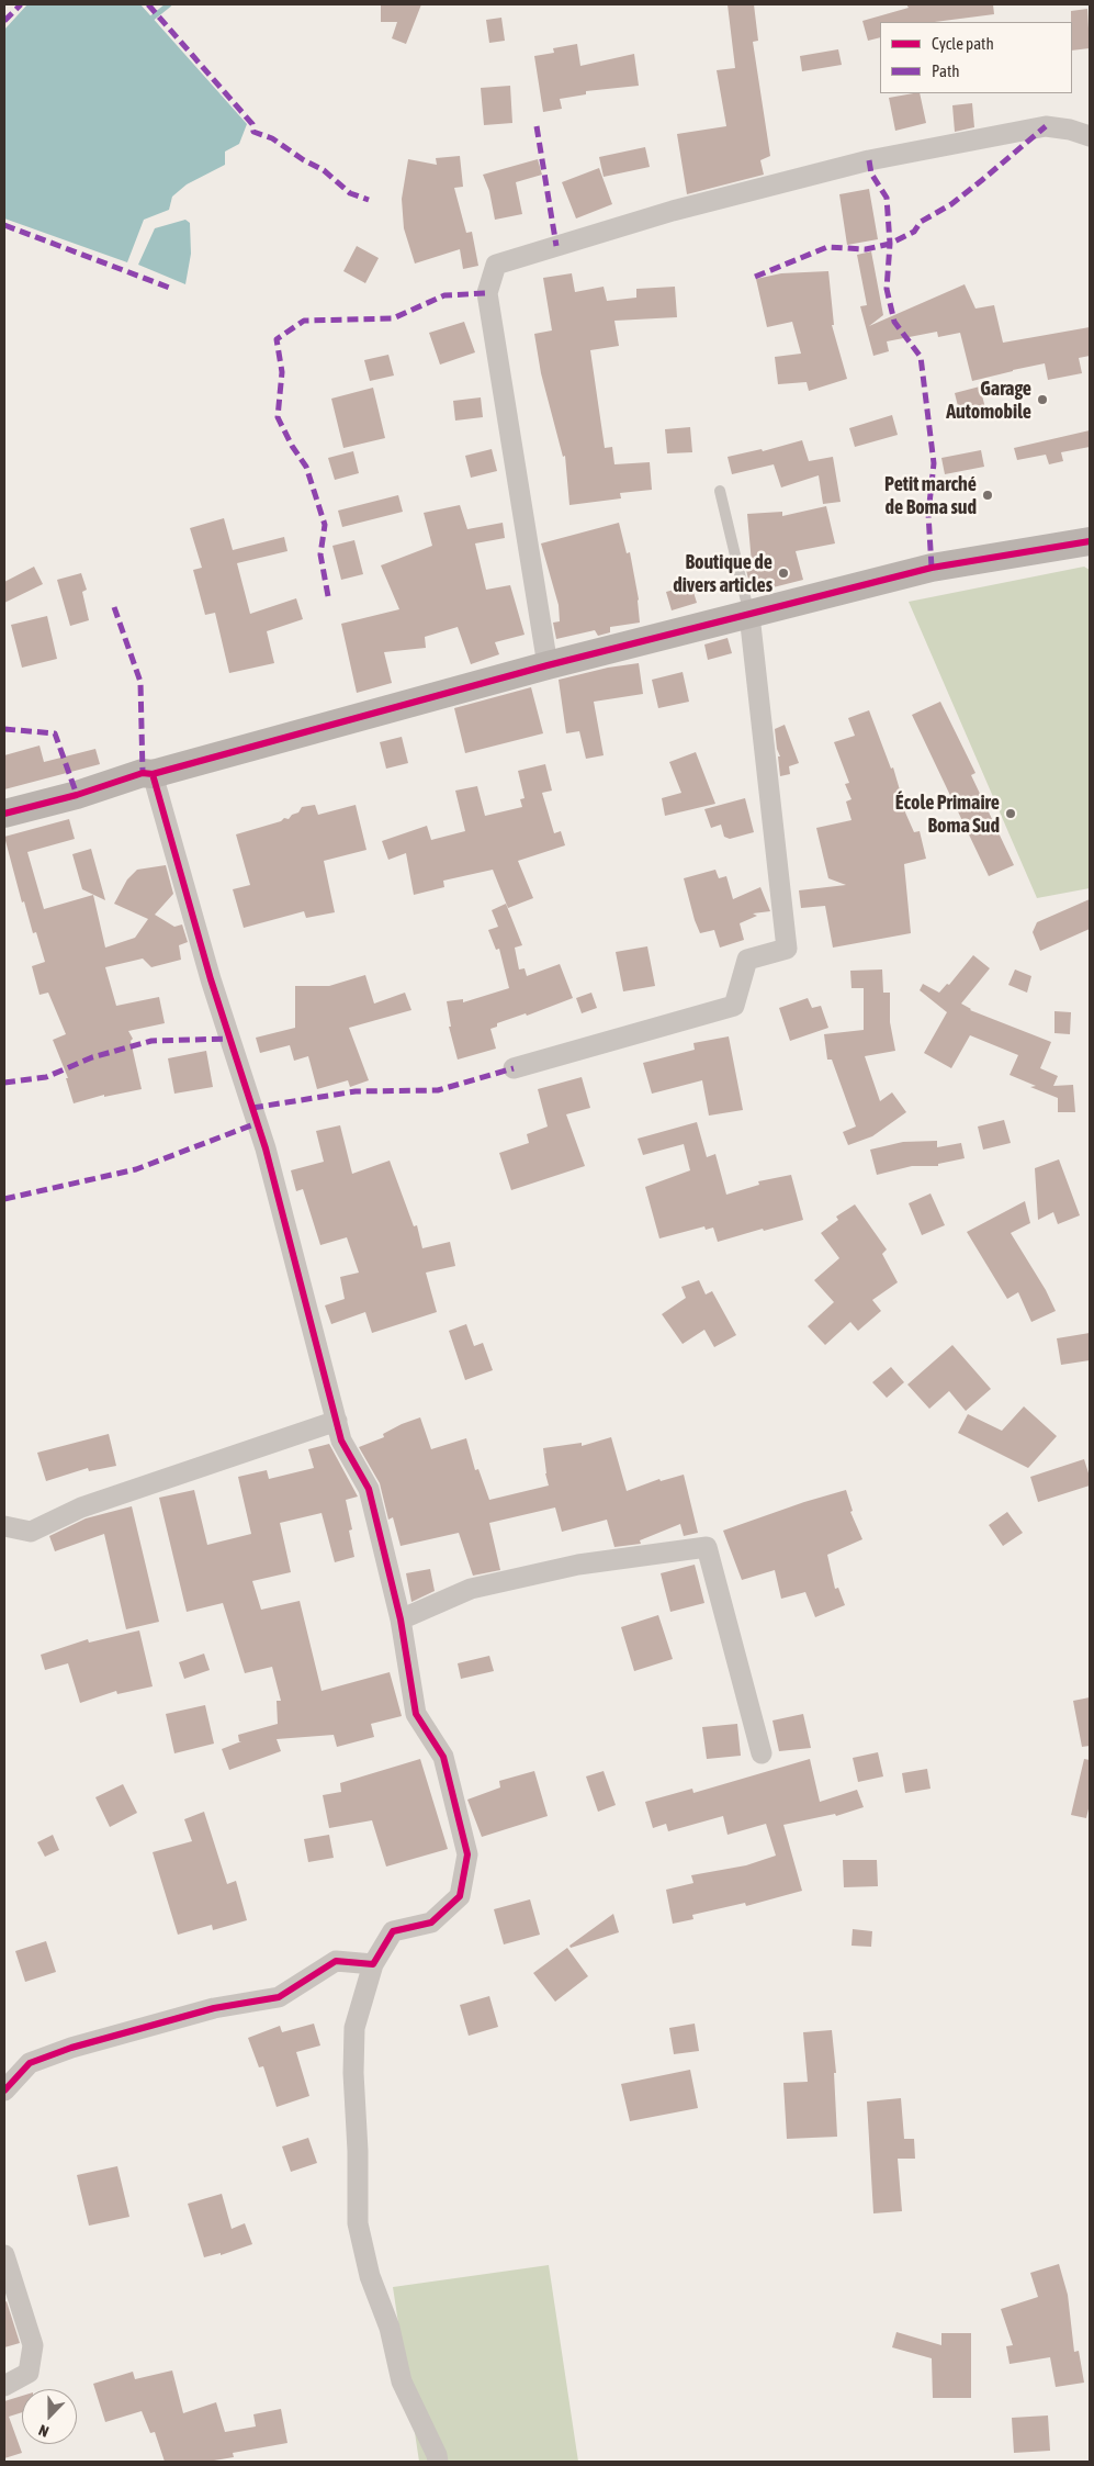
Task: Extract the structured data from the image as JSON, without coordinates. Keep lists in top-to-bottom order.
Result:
{
  "places": [
    "Garage Automobile",
    "Petit marché de Boma sud",
    "Boutique de divers articles",
    "École Primaire Boma Sud"
  ],
  "legend": ["Cycle path", "Path"],
  "north": "bottom"
}
